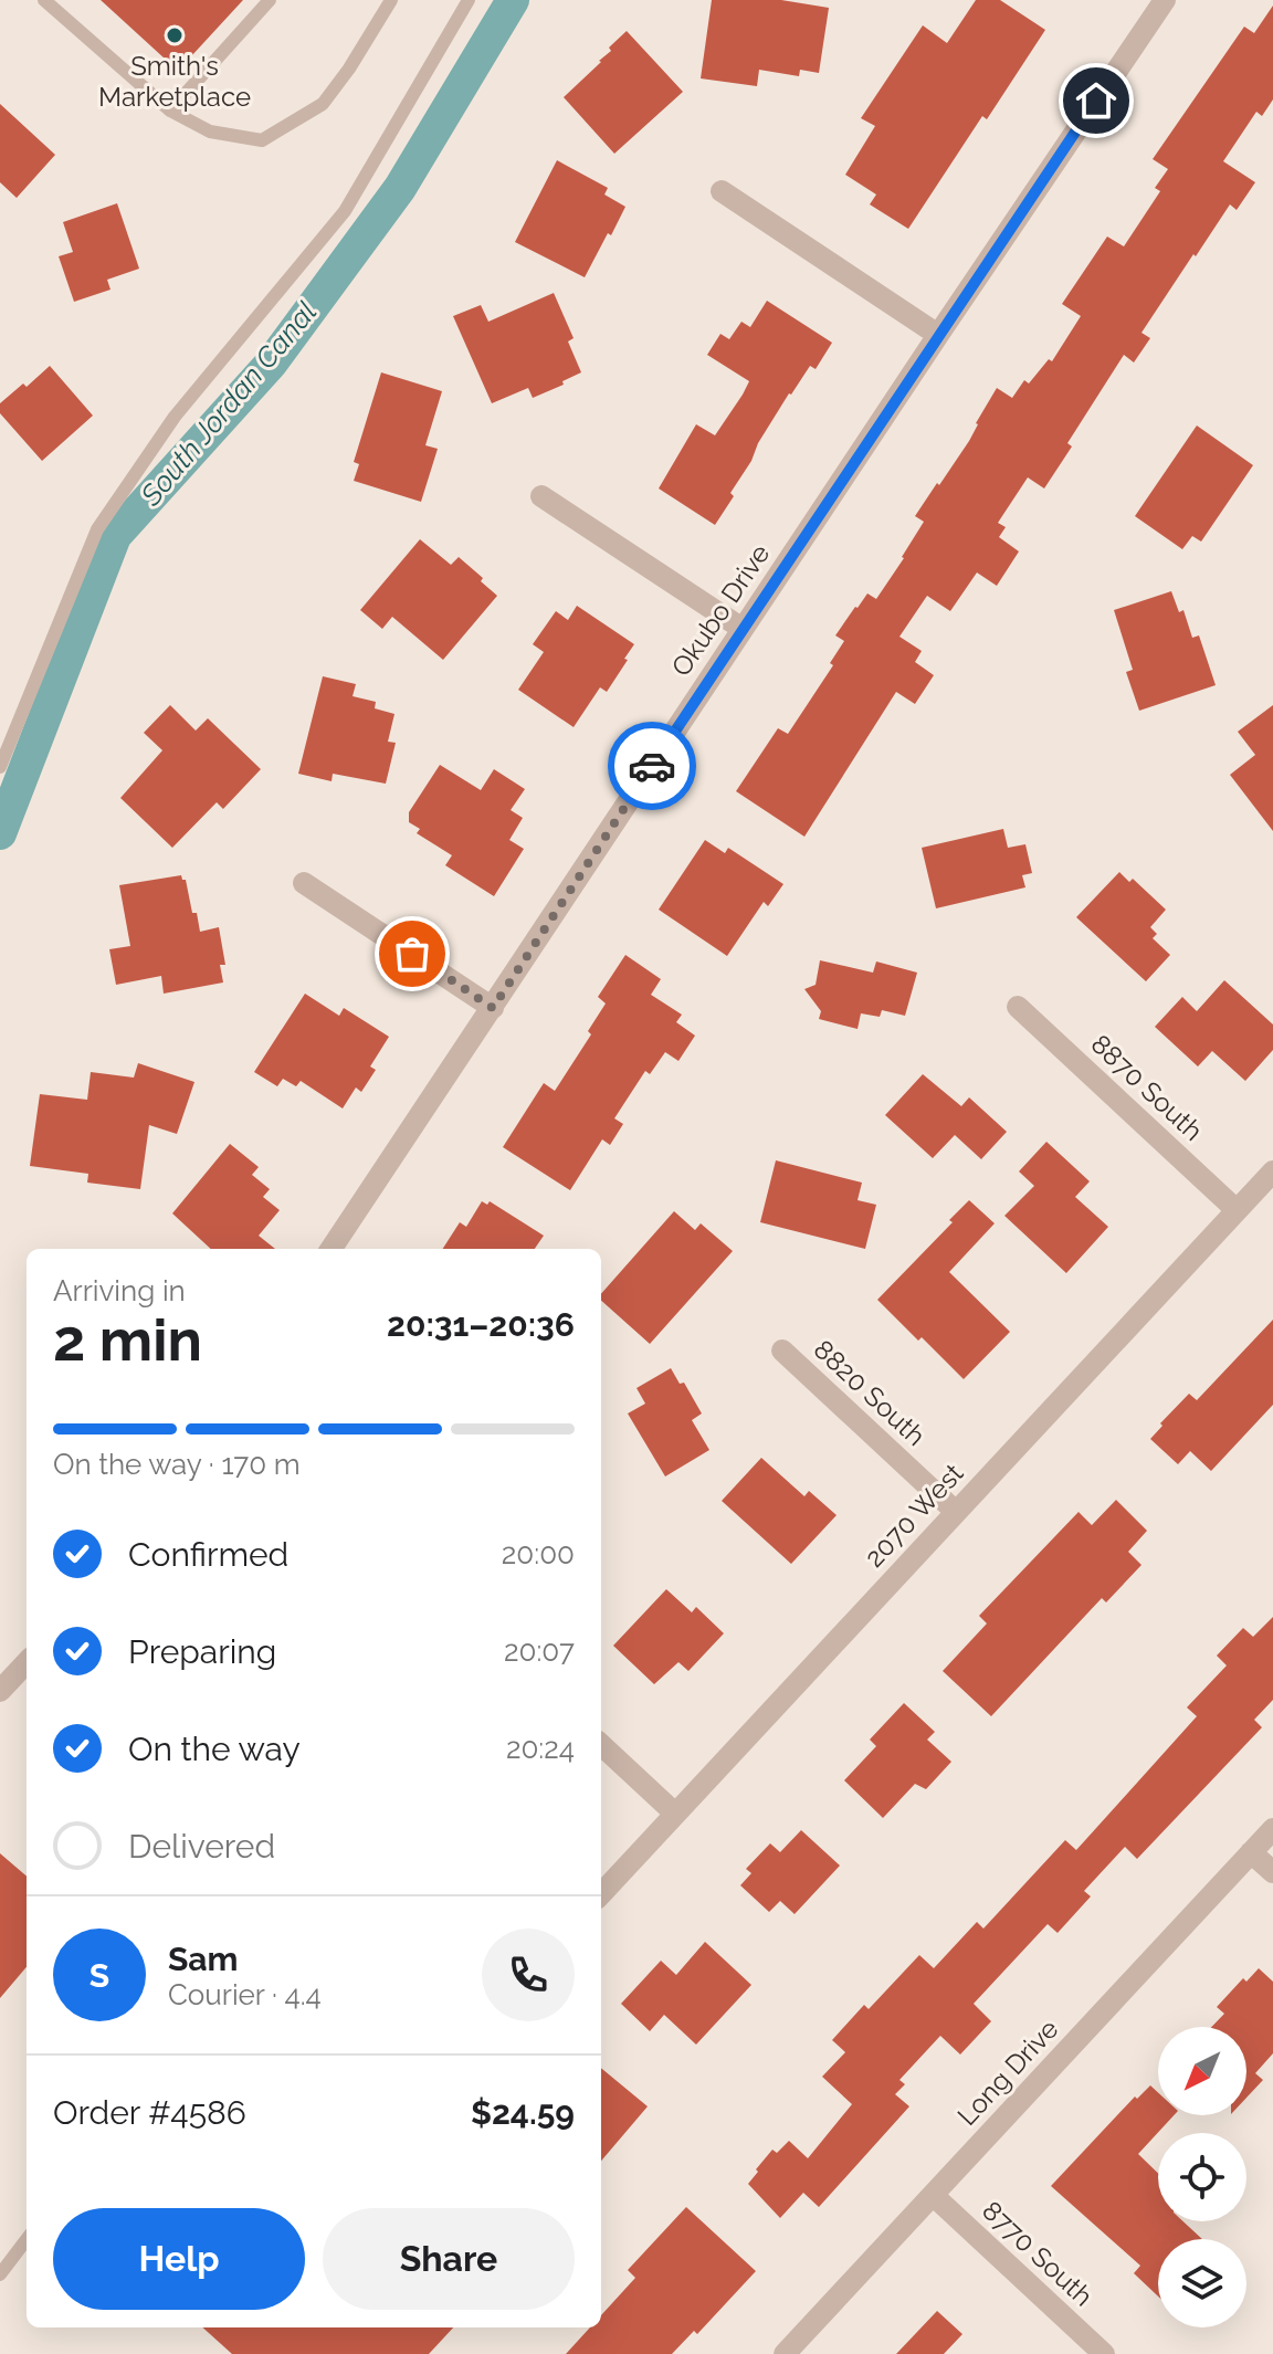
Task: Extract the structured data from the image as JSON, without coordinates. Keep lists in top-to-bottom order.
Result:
{
  "streets": {
    "street": [
      "Okubo Drive",
      "8870 South",
      "8820 South",
      "2070 West",
      "Long Drive",
      "8770 South"
    ]
  },
  "crossings": [
    ["8870 South", "2070 West"],
    ["8820 South", "2070 West"],
    ["Long Drive", "8770 South"]
  ],
  "water": ["South Jordan Canal"],
  "places": ["Smith's Marketplace"],
  "north": "bottom left",
  "page": {
    "heading": ["2 min", "Arriving in", "20:31–20:36"],
    "panel": [
      "Sam",
      "Courier · 4.4",
      "Order #4586",
      "$24.59"
    ],
    "bar": "On the way · 170 m",
    "list": [
      ["Confirmed", "20:00"],
      ["Preparing", "20:07"],
      ["On the way", "20:24"],
      "Delivered"
    ],
    "round": "S",
    "buttons": ["Help", "Share"]
  }
}
